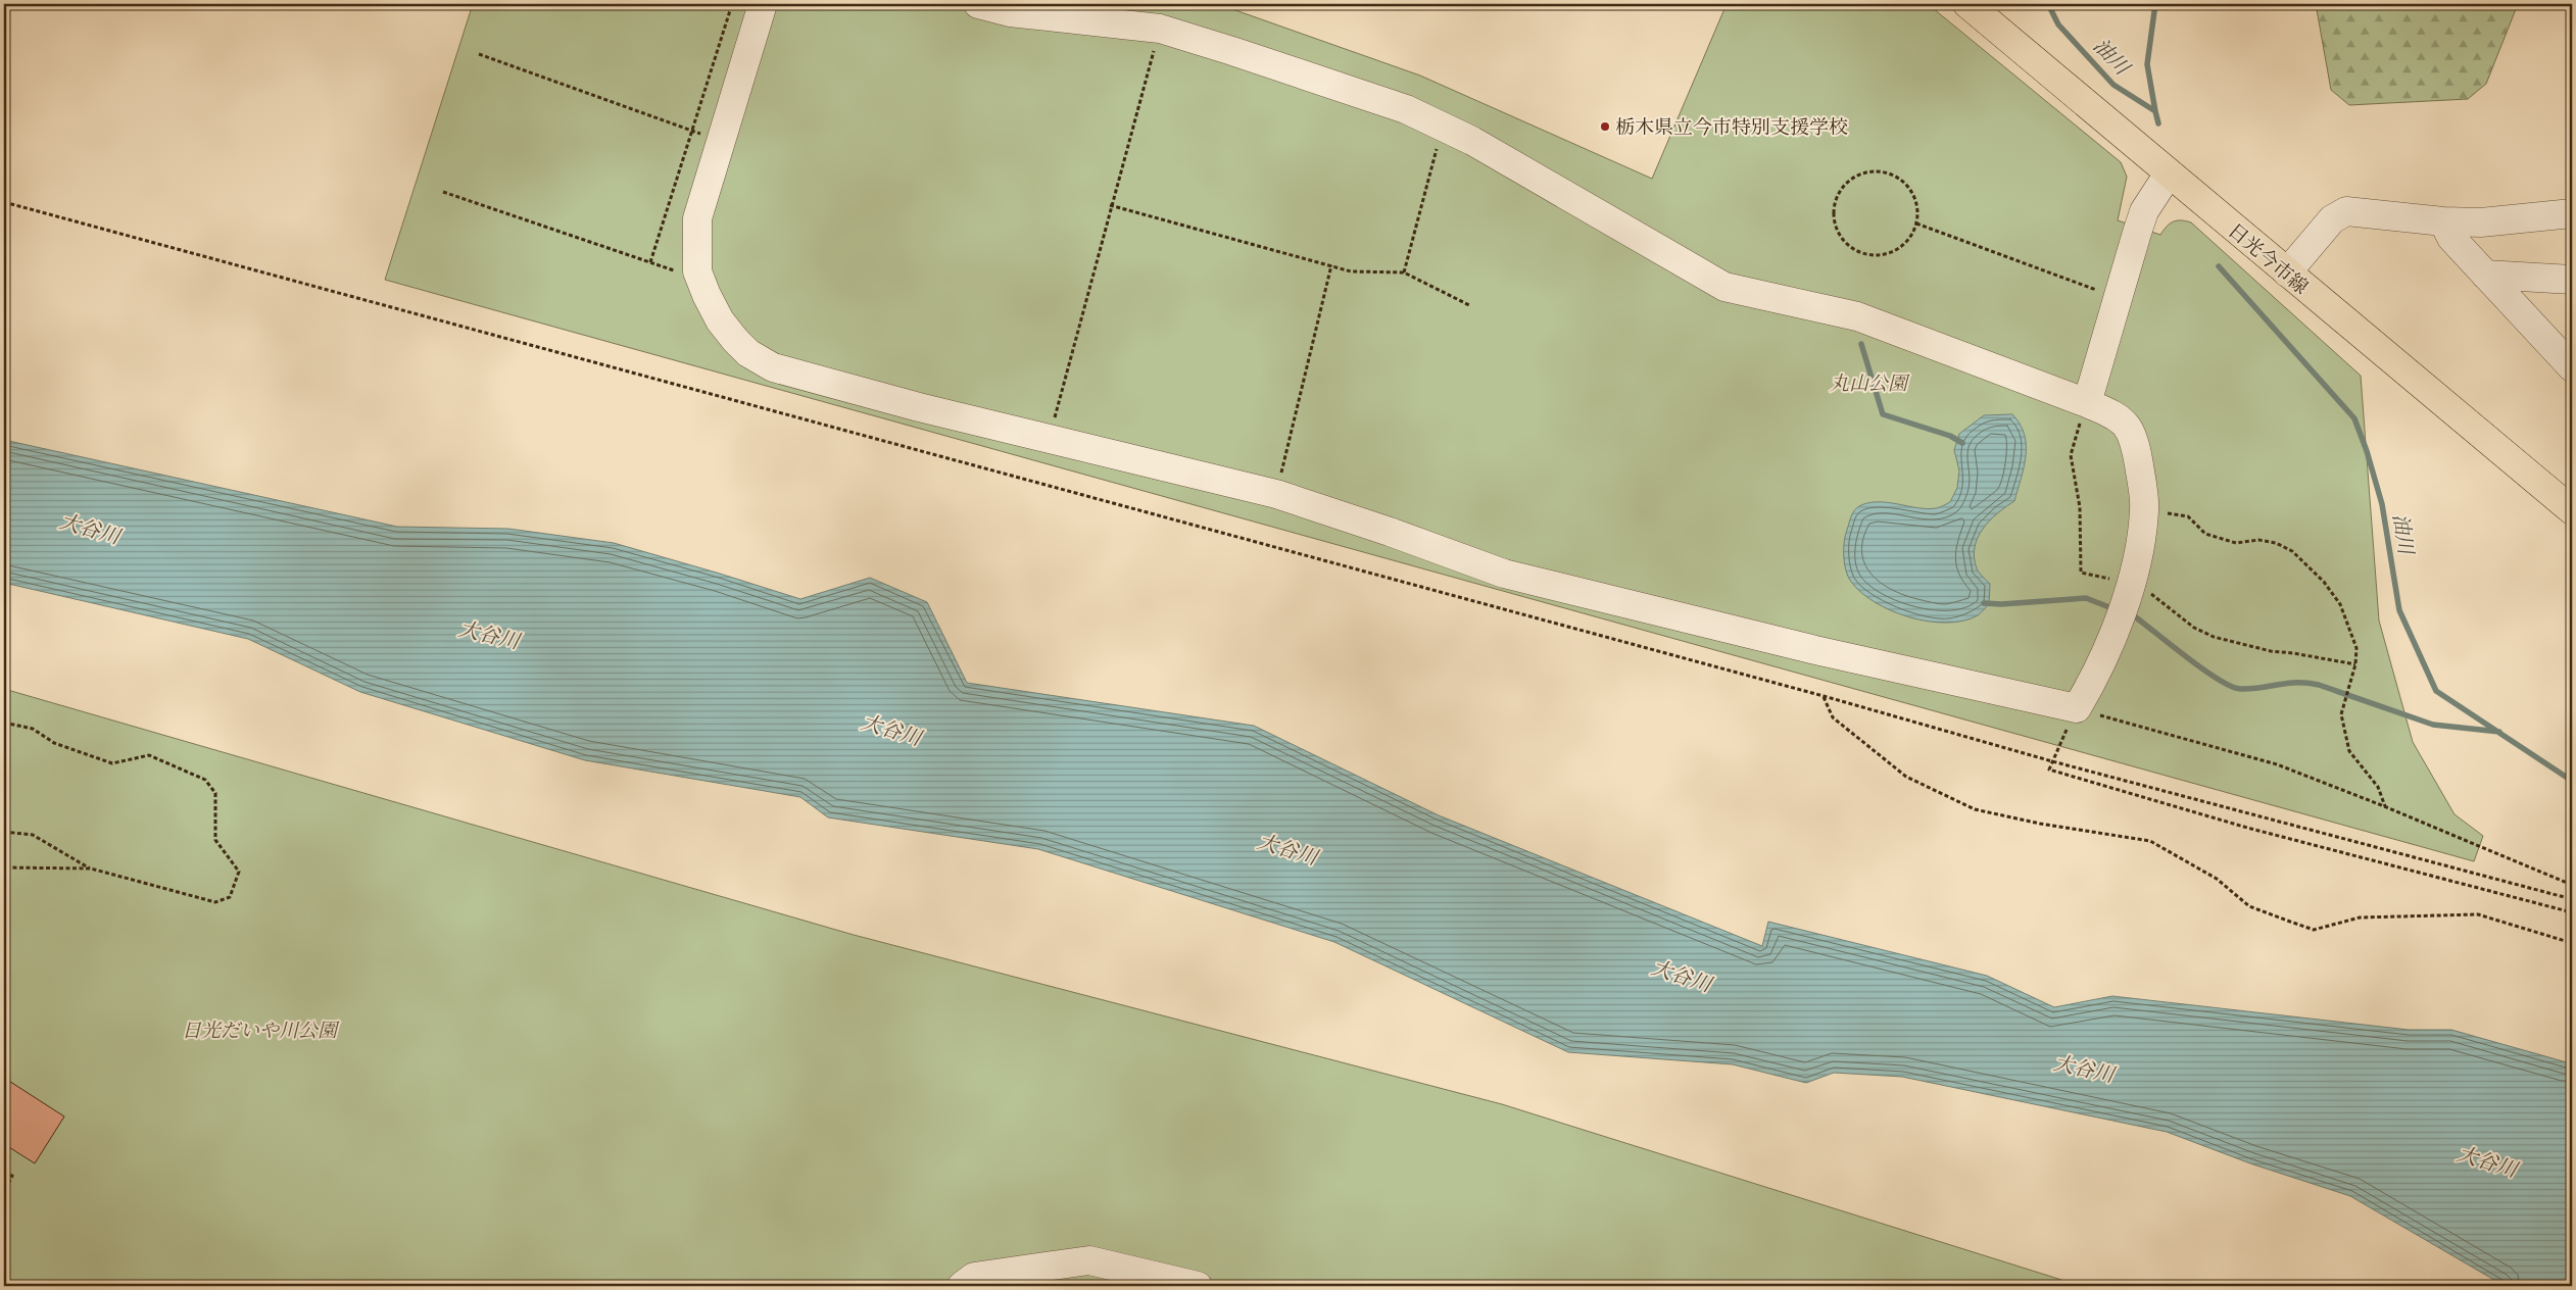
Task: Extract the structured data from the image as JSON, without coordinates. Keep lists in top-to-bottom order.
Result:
{
  "streets": {
    "main road": ["日光今市線"]
  },
  "water": ["油川", "大谷川"],
  "parks": ["丸山公園", "日光だいや川公園"],
  "places": ["栃木県立今市特別支援学校"]
}
